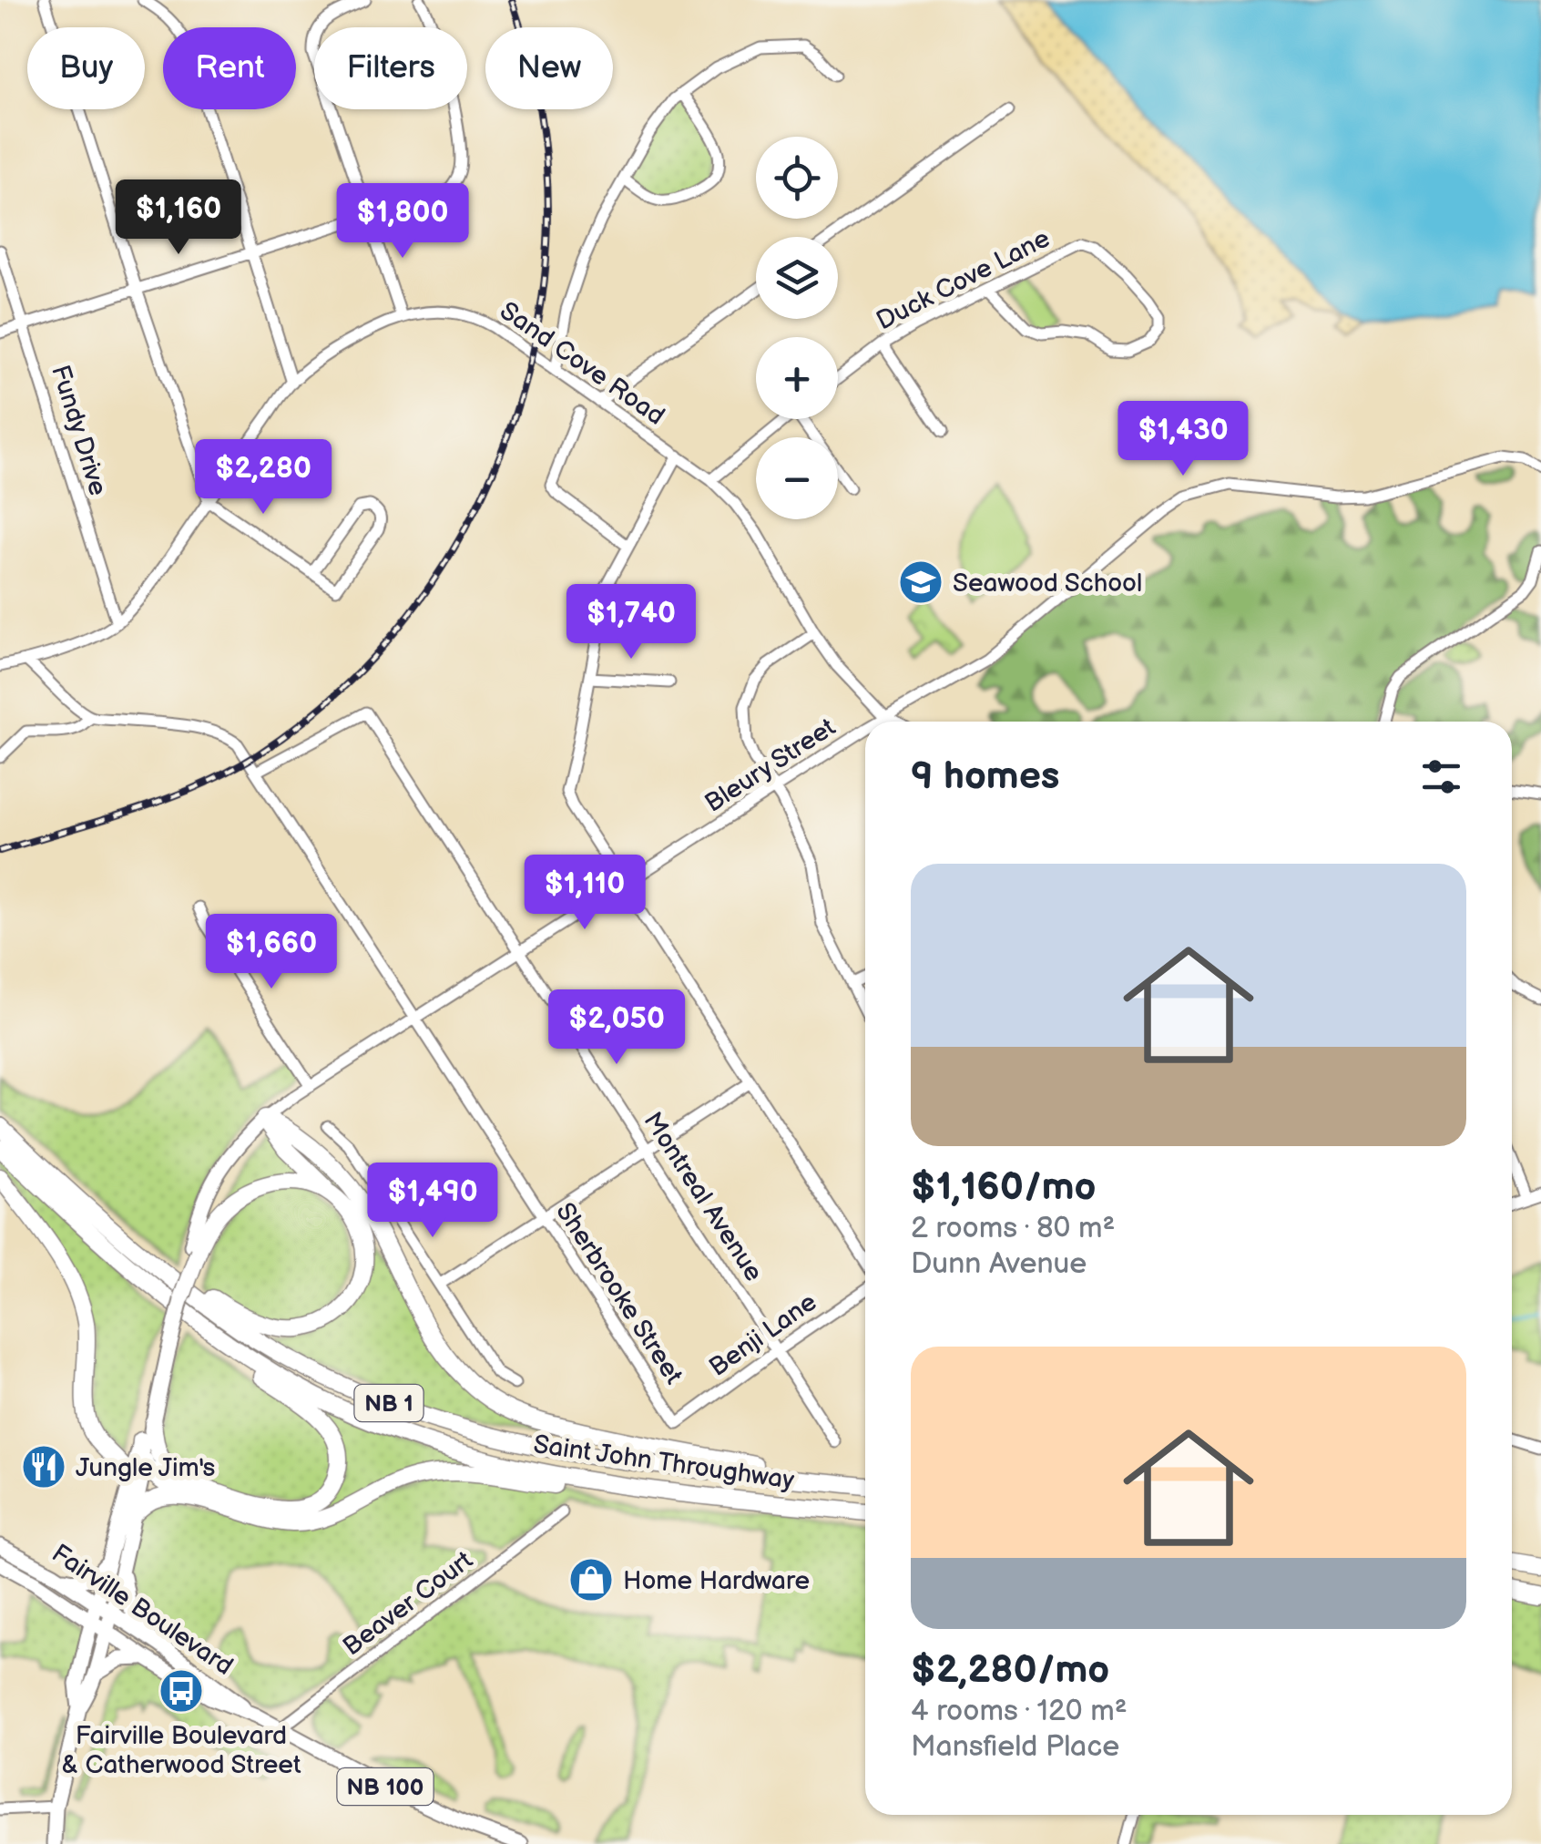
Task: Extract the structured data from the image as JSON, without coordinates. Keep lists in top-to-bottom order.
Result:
{
  "streets": {
    "highway": ["NB 1", "Saint John Throughway"],
    "main road": ["Fairville Boulevard", "NB 100"],
    "street": [
      "Duck Cove Lane",
      "Sand Cove Road",
      "Fundy Drive",
      "Bleury Street",
      "Montreal Avenue",
      "Sherbrooke Street",
      "Benji Lane",
      "Beaver Court"
    ]
  },
  "crossings": [
    ["Sand Cove Road", "Fundy Drive"],
    ["Sand Cove Road", "Bleury Street"],
    ["Bleury Street", "Montreal Avenue"],
    ["Bleury Street", "Sherbrooke Street"],
    ["Montreal Avenue", "Sherbrooke Street"],
    ["Montreal Avenue", "Benji Lane"],
    ["Sherbrooke Street", "Benji Lane"],
    ["Beaver Court", "Fairville Boulevard"]
  ],
  "places": {
    "school or university": ["Seawood School"],
    "restaurant": ["Jungle Jim's"],
    "shop": ["Home Hardware"],
    "bus stop": ["Fairville Boulevard & Catherwood Street"]
  },
  "page": {
    "chip": [
      "Buy",
      "Rent",
      "Filters",
      "New"
    ],
    "map_buttons": ["+", "−"],
    "price": [
      "$1,160",
      "$1,800",
      "$1,430",
      "$2,280",
      "$1,740",
      "$1,110",
      "$1,660",
      "$2,050",
      "$1,490"
    ],
    "heading": "9 homes",
    "list": [
      {
        "name": "$1,160/mo",
        "note": "2 rooms · 80 m² · Dunn Avenue"
      },
      {
        "name": "$2,280/mo",
        "note": "4 rooms · 120 m² · Mansfield Place"
      }
    ]
  }
}
